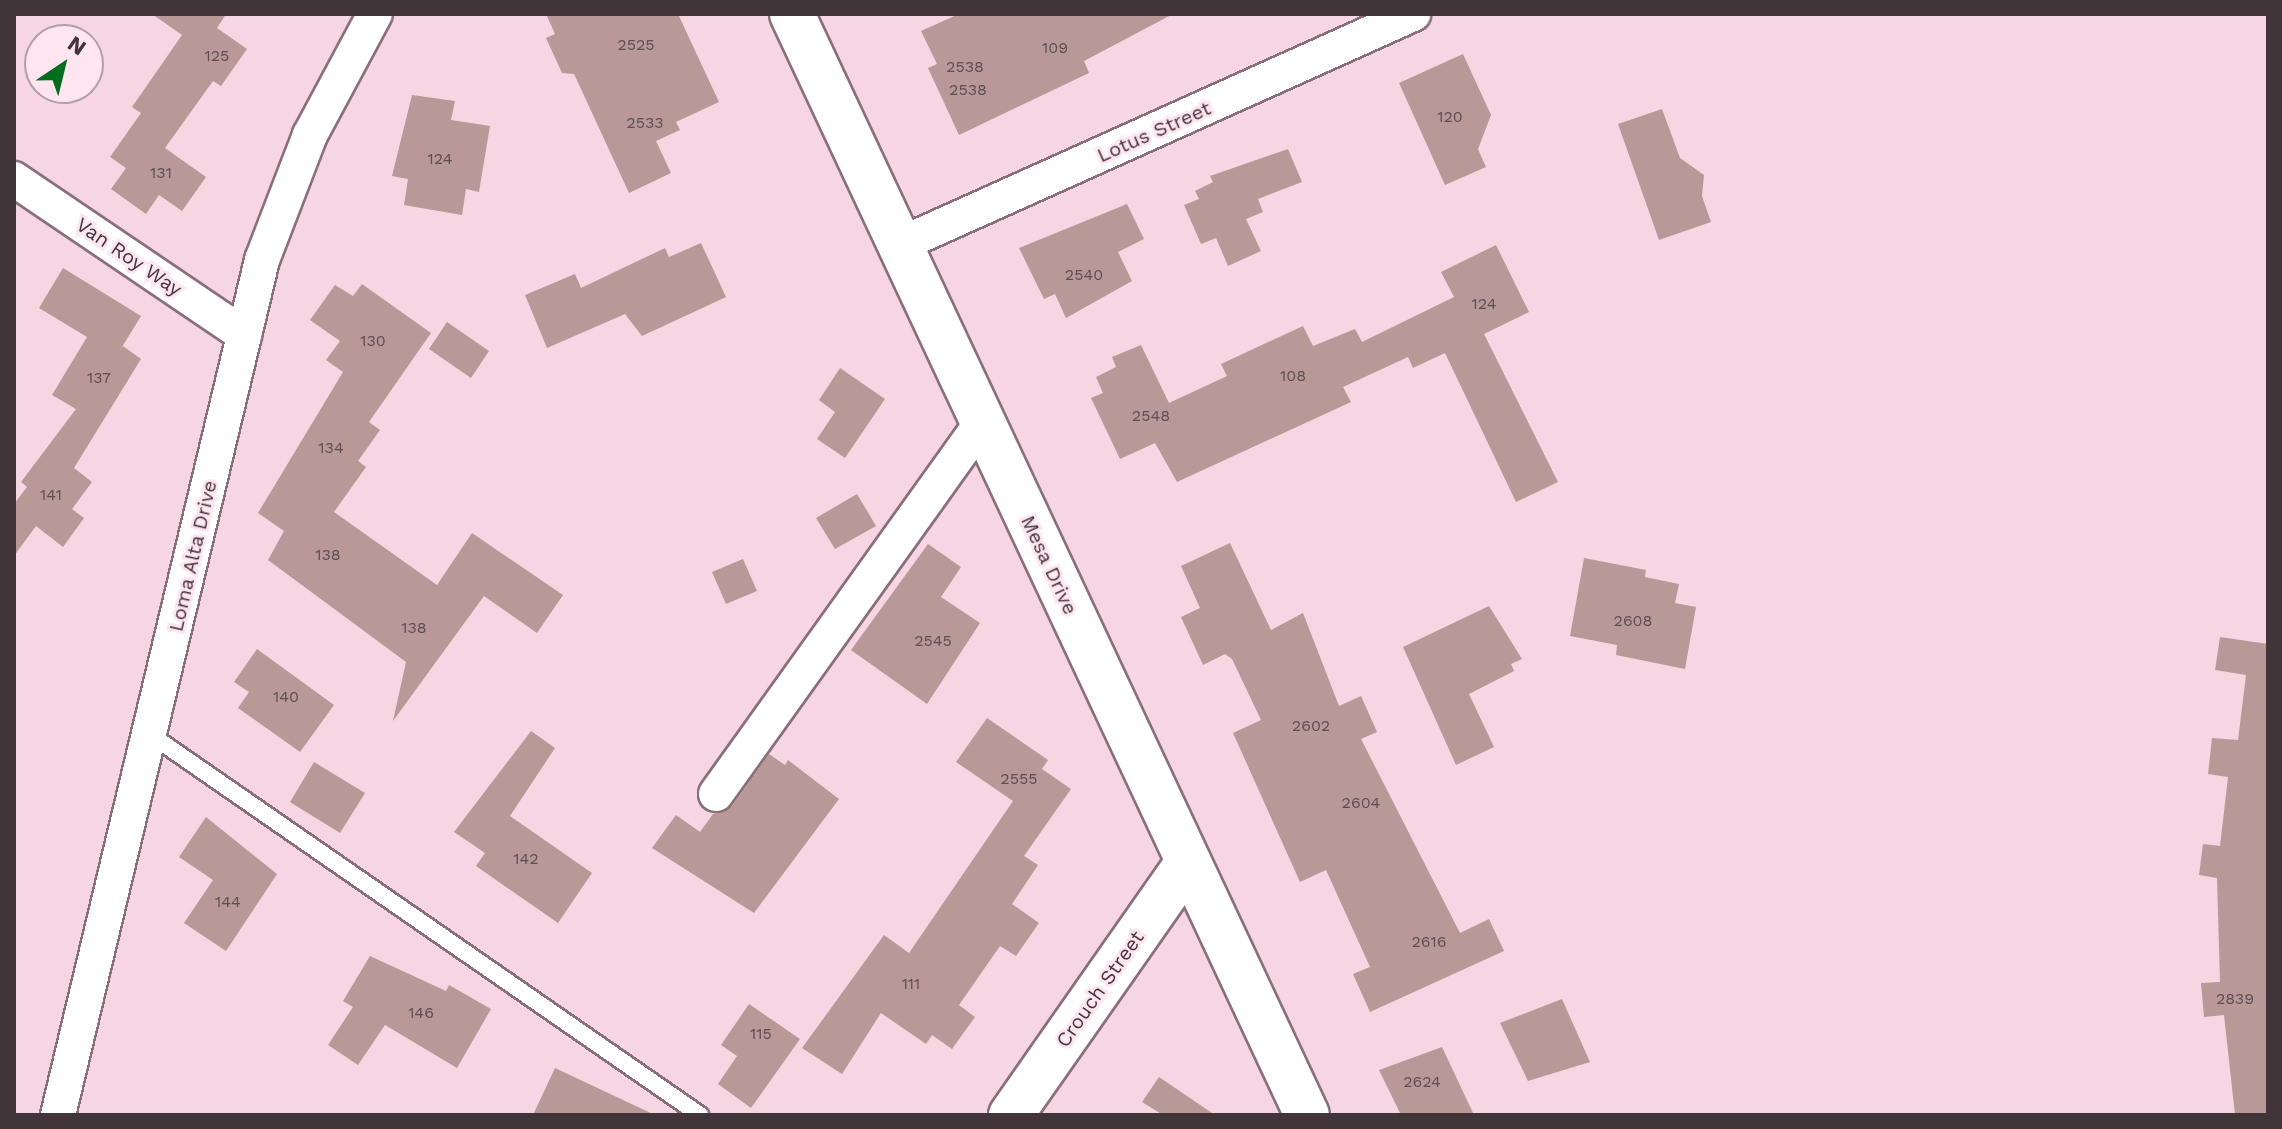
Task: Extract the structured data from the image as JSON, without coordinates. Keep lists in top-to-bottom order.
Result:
{
  "streets": {
    "main road": ["Mesa Drive", "Crouch Street"],
    "street": ["Lotus Street", "Van Roy Way", "Loma Alta Drive"]
  },
  "crossings": [
    ["Lotus Street", "Mesa Drive"],
    ["Van Roy Way", "Loma Alta Drive"],
    ["Mesa Drive", "Crouch Street"]
  ],
  "house_numbers": [
    "2525",
    "109",
    "125",
    "2538",
    "2538",
    "120",
    "2533",
    "124",
    "131",
    "2540",
    "124",
    "130",
    "108",
    "137",
    "2548",
    "134",
    "141",
    "138",
    "2608",
    "138",
    "2545",
    "140",
    "2602",
    "2555",
    "2604",
    "142",
    "144",
    "2616",
    "111",
    "2839",
    "146",
    "115",
    "2624"
  ],
  "north": "top right"
}
